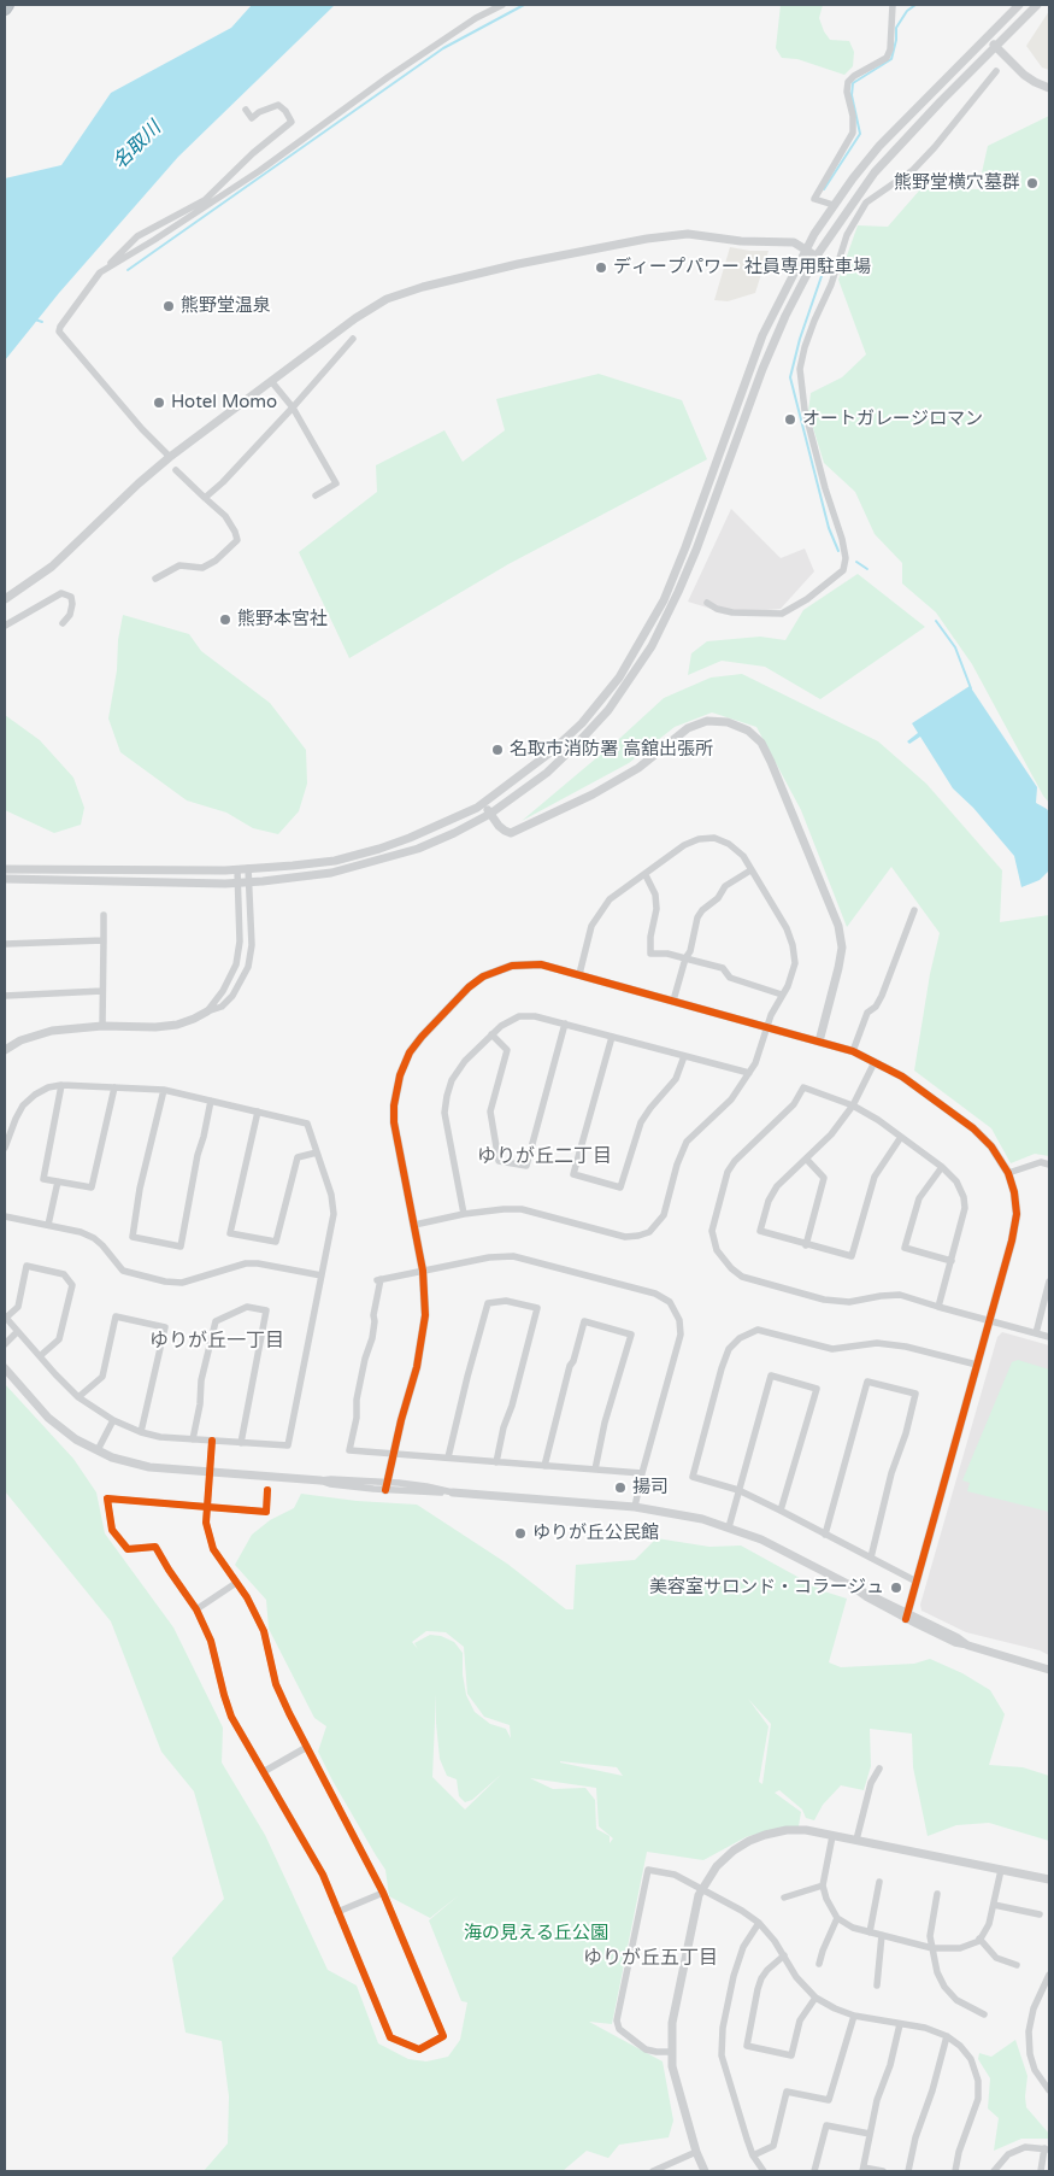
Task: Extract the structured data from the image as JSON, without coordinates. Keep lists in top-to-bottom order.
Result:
{
  "districts": ["ゆりが丘二丁目", "ゆりが丘一丁目", "ゆりが丘五丁目"],
  "water": ["名取川"],
  "parks": ["海の見える丘公園"],
  "places": [
    "熊野堂横穴墓群",
    "ディープパワー 社員専用駐車場",
    "熊野堂温泉",
    "Hotel Momo",
    "オートガレージロマン",
    "熊野本宮社",
    "名取市消防署 高舘出張所",
    "揚司",
    "ゆりが丘公民館",
    "美容室サロンド・コラージュ"
  ]
}
